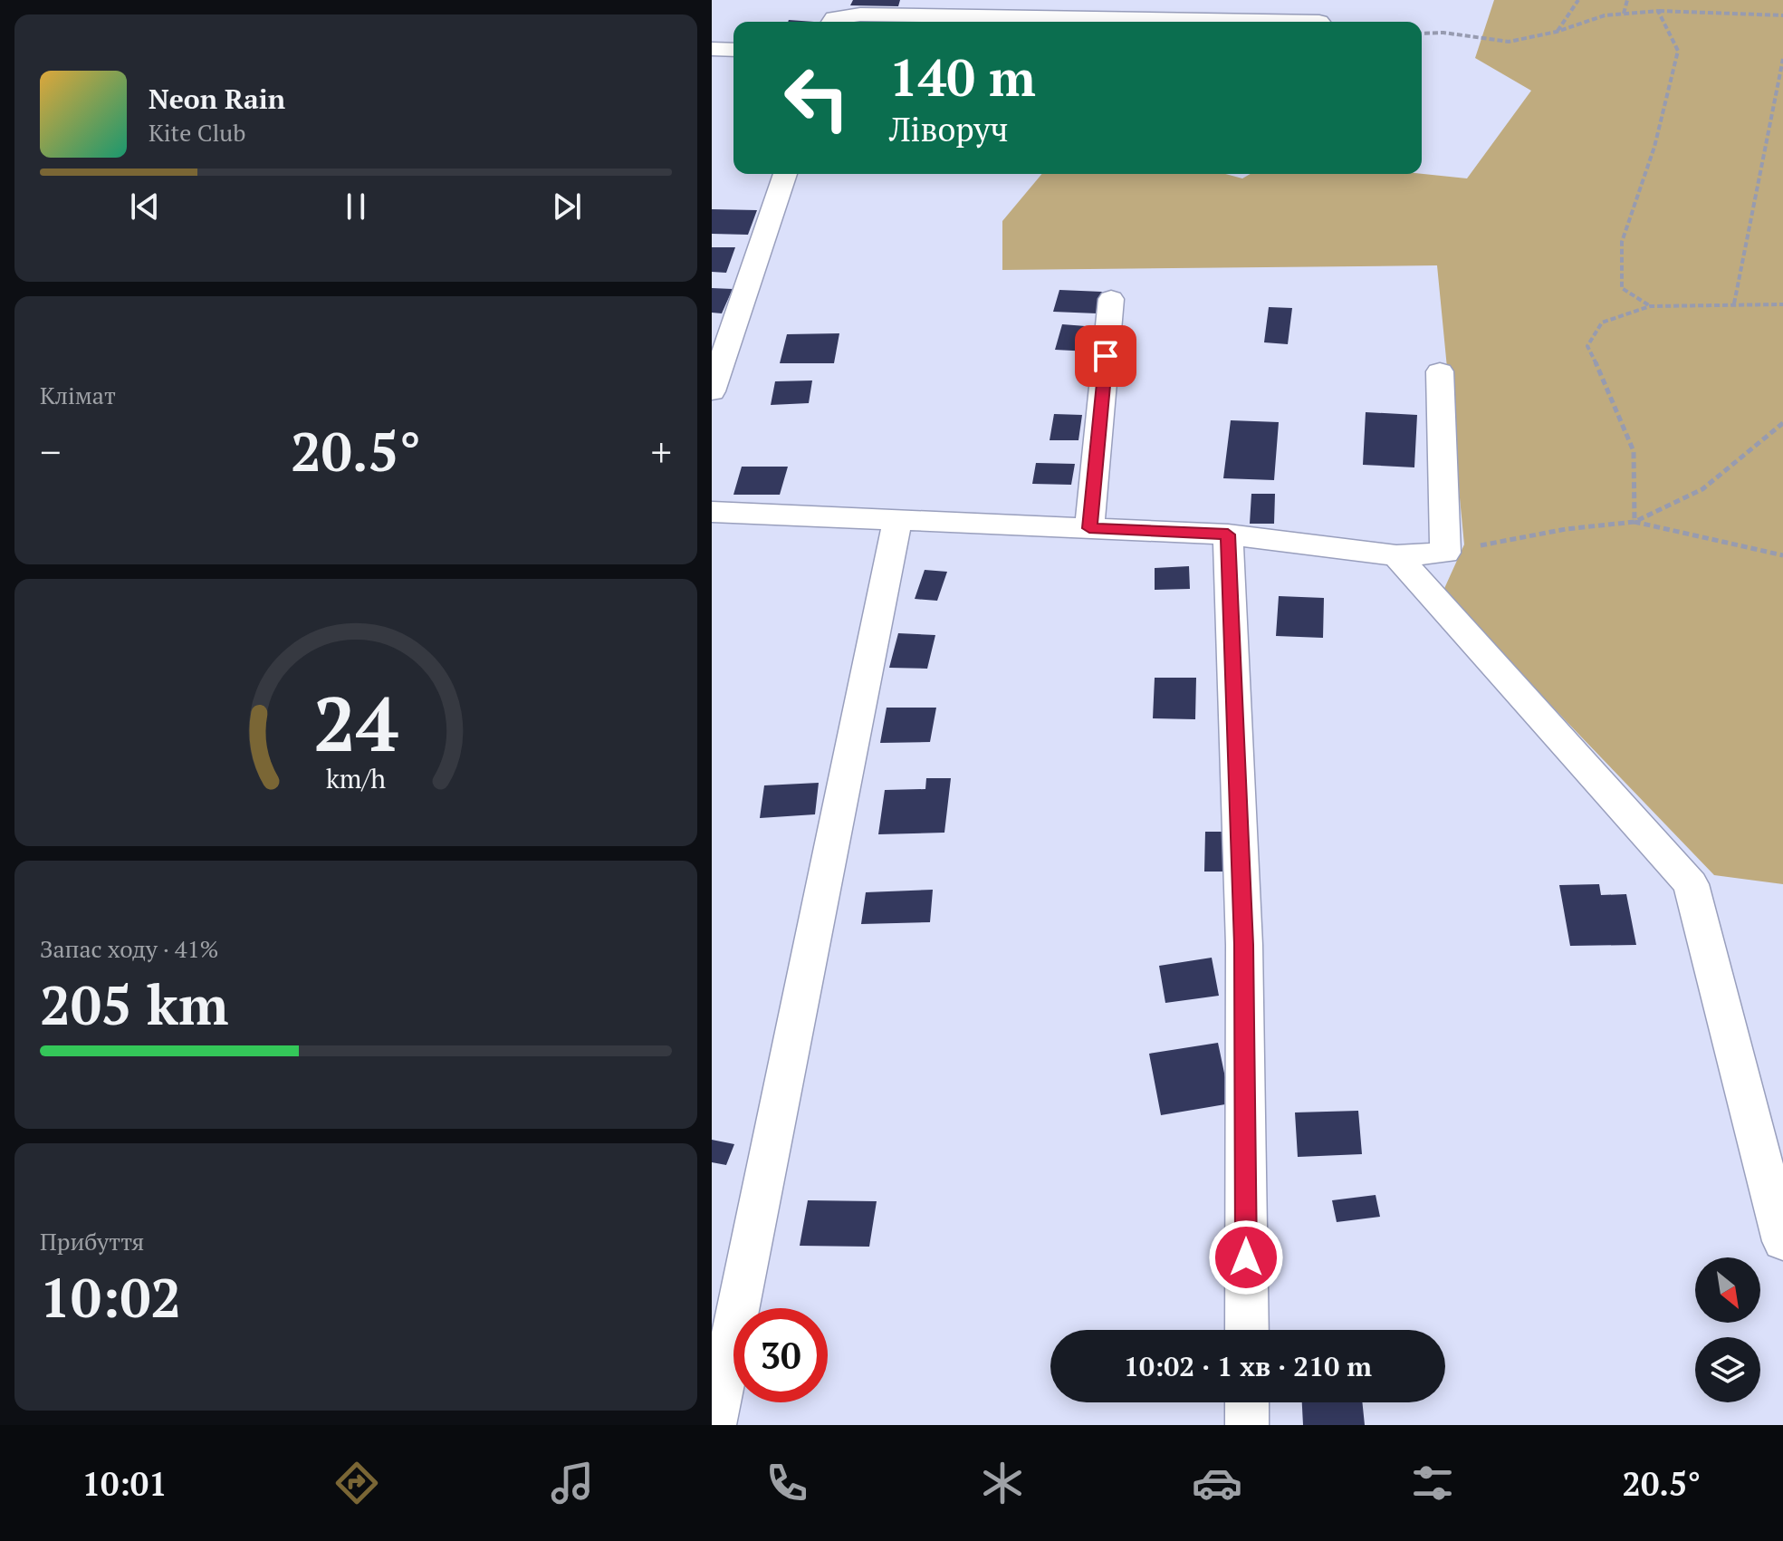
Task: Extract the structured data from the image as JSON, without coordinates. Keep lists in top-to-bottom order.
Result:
{
  "north": "bottom right",
  "page": {
    "turn": ["140 m", "Ліворуч"],
    "song": ["Neon Rain", "Kite Club"],
    "tile": [
      "Клімат",
      ["Запас ходу · 41%", "205 km"],
      ["Прибуття", "10:02"]
    ],
    "heat": ["−", "20.5°", "+"],
    "limit": "30",
    "trip": "10:02 · 1 хв · 210 m",
    "tabs": ["10:01", "20.5°"],
    "gauge": ["24", "km/h"]
  }
}
